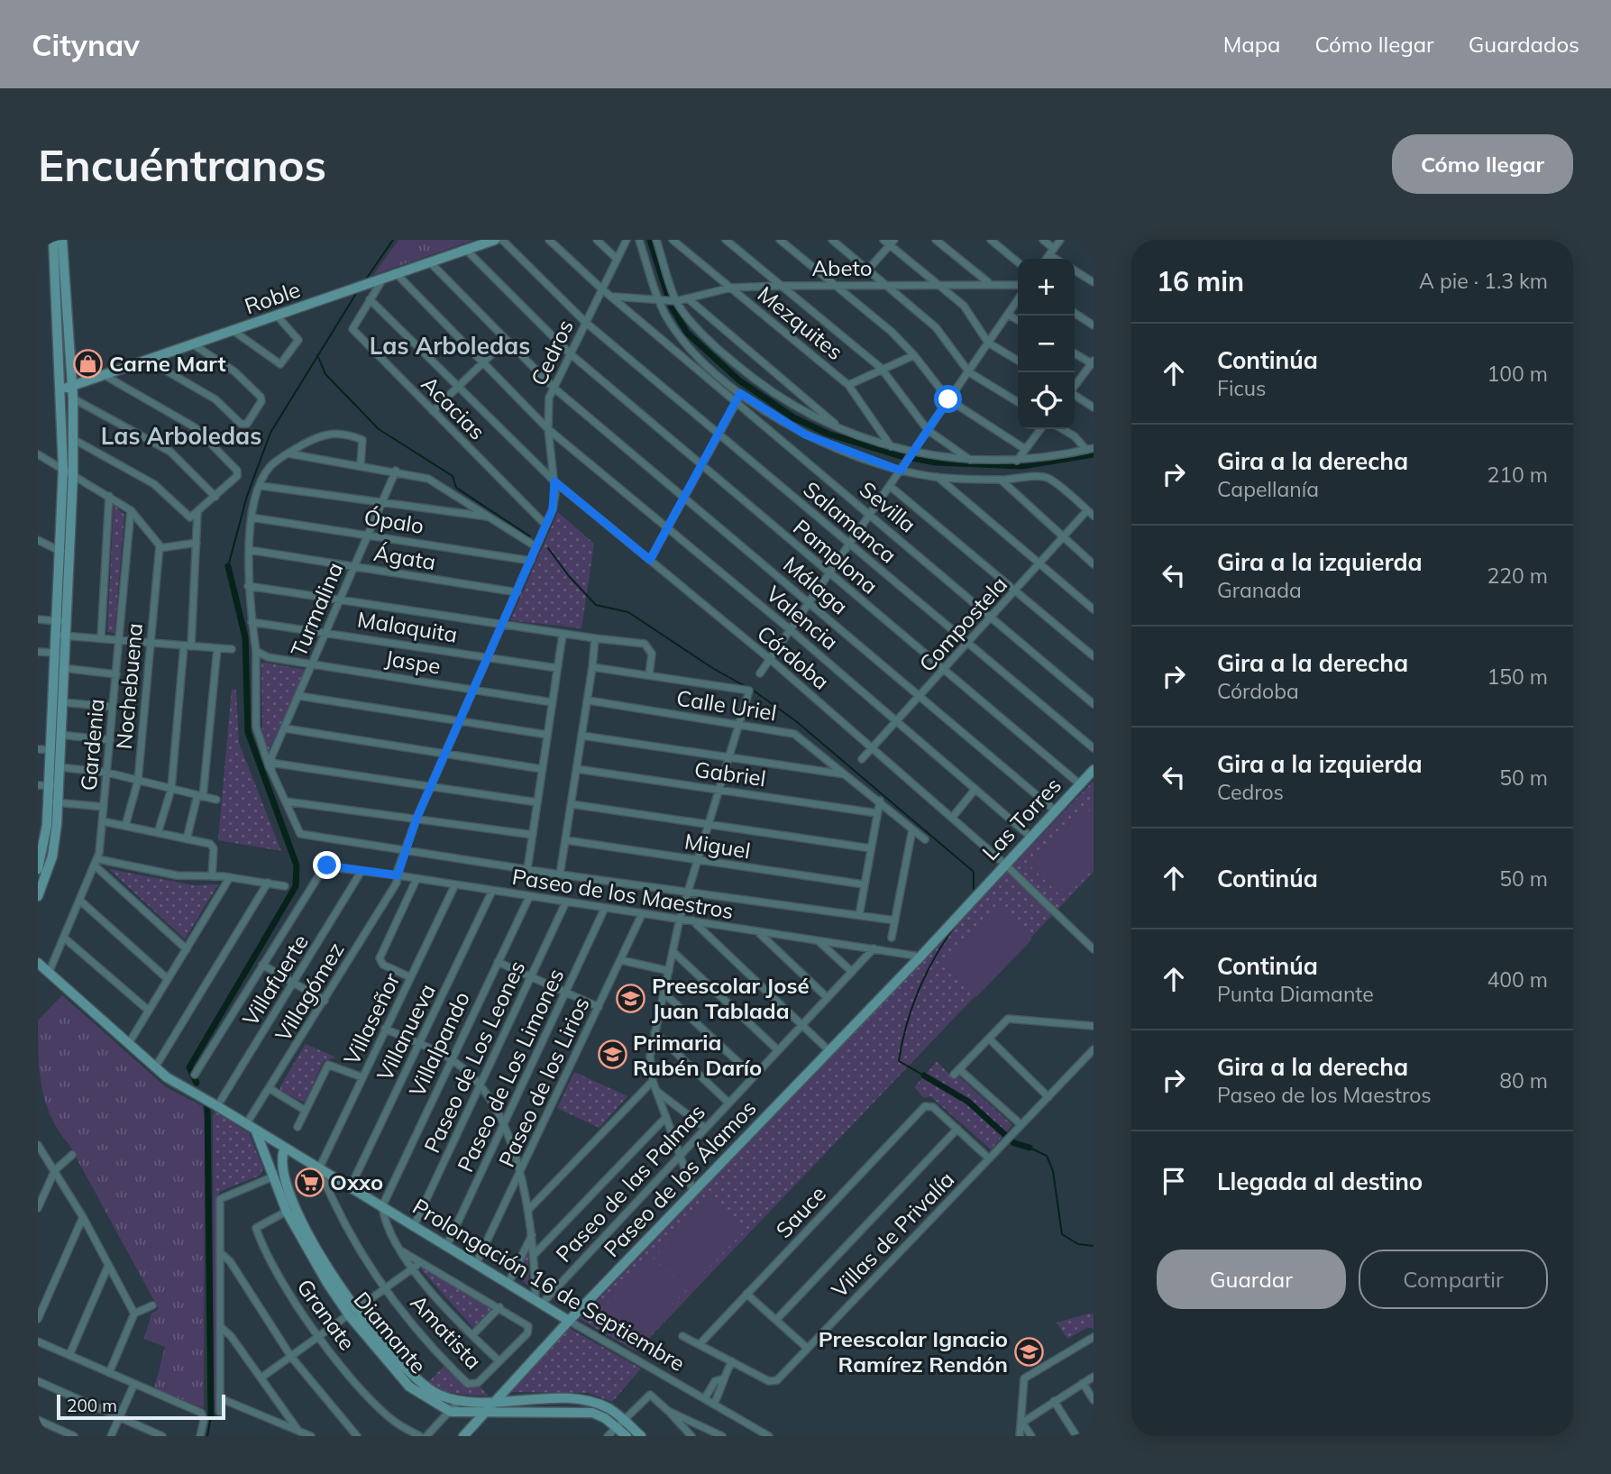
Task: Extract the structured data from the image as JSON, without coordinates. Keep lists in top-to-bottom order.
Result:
{
  "streets": {
    "street": [
      "Abeto",
      "Roble",
      "Mezquites",
      "Cedros",
      "Acacias",
      "Sevilla",
      "Ópalo",
      "Salamanca",
      "Pamplona",
      "Ágata",
      "Málaga",
      "Turmalina",
      "Valencia",
      "Compostela",
      "Malaquita",
      "Córdoba",
      "Jaspe",
      "Nochebuena",
      "Calle Uriel",
      "Gardenia",
      "Gabriel",
      "Las Torres",
      "Miguel",
      "Paseo de los Maestros",
      "Villafuerte",
      "Villagómez",
      "Villaseñor",
      "Villanueva",
      "Villalpando",
      "Paseo de Los Leones",
      "Paseo de Los Limones",
      "Paseo de los Lirios",
      "Paseo de los Álamos",
      "Paseo de las Palmas",
      "Sauce",
      "Villas de Privalía",
      "Prolongación 16 de Septiembre",
      "Granate",
      "Amatista",
      "Diamante"
    ]
  },
  "crossings": [
    ["Abeto", "Mezquites"],
    ["Abeto", "Sevilla"],
    ["Roble", "Acacias"],
    ["Roble", "Pamplona"],
    ["Roble", "Málaga"],
    ["Roble", "Valencia"],
    ["Cedros", "Acacias"],
    ["Cedros", "Sevilla"],
    ["Cedros", "Ópalo"],
    ["Cedros", "Salamanca"],
    ["Cedros", "Pamplona"],
    ["Cedros", "Ágata"],
    ["Cedros", "Málaga"],
    ["Cedros", "Valencia"],
    ["Cedros", "Malaquita"],
    ["Cedros", "Córdoba"],
    ["Cedros", "Jaspe"],
    ["Cedros", "Villagómez"],
    ["Acacias", "Córdoba"],
    ["Sevilla", "Compostela"],
    ["Ópalo", "Turmalina"],
    ["Salamanca", "Compostela"],
    ["Pamplona", "Compostela"],
    ["Pamplona", "Las Torres"],
    ["Ágata", "Turmalina"],
    ["Málaga", "Compostela"],
    ["Málaga", "Las Torres"],
    ["Turmalina", "Malaquita"],
    ["Turmalina", "Jaspe"],
    ["Valencia", "Compostela"],
    ["Valencia", "Las Torres"],
    ["Compostela", "Córdoba"],
    ["Córdoba", "Las Torres"],
    ["Jaspe", "Villagómez"],
    ["Gardenia", "Prolongación 16 de Septiembre"],
    ["Las Torres", "Paseo de los Álamos"],
    ["Paseo de los Maestros", "Villafuerte"],
    ["Paseo de los Maestros", "Villagómez"],
    ["Paseo de los Maestros", "Villaseñor"],
    ["Paseo de los Maestros", "Villanueva"],
    ["Paseo de los Maestros", "Villalpando"],
    ["Paseo de los Maestros", "Paseo de Los Leones"],
    ["Paseo de los Maestros", "Paseo de Los Limones"],
    ["Paseo de los Maestros", "Paseo de los Lirios"],
    ["Paseo de los Maestros", "Paseo de los Álamos"],
    ["Paseo de los Maestros", "Paseo de las Palmas"],
    ["Villafuerte", "Prolongación 16 de Septiembre"],
    ["Villagómez", "Prolongación 16 de Septiembre"],
    ["Villaseñor", "Prolongación 16 de Septiembre"],
    ["Villaseñor", "Amatista"],
    ["Villanueva", "Prolongación 16 de Septiembre"],
    ["Villalpando", "Prolongación 16 de Septiembre"],
    ["Paseo de Los Leones", "Prolongación 16 de Septiembre"],
    ["Paseo de Los Limones", "Prolongación 16 de Septiembre"],
    ["Paseo de los Lirios", "Prolongación 16 de Septiembre"],
    ["Paseo de los Álamos", "Paseo de las Palmas"],
    ["Paseo de los Álamos", "Prolongación 16 de Septiembre"],
    ["Paseo de los Álamos", "Diamante"],
    ["Paseo de las Palmas", "Prolongación 16 de Septiembre"],
    ["Sauce", "Villas de Privalía"],
    ["Prolongación 16 de Septiembre", "Amatista"],
    ["Prolongación 16 de Septiembre", "Diamante"],
    ["Granate", "Diamante"]
  ],
  "districts": ["Las Arboledas", "Las Arboledas"],
  "places": {
    "shop": ["Carne Mart"],
    "school or university": ["Preescolar José Juan Tablada", "Primaria Rubén Darío", "Preescolar Ignacio Ramírez Rendón"],
    "supermarket": ["Oxxo"]
  },
  "scale_bar": "200 m",
  "page": {
    "header": "Citynav",
    "nav": ["Mapa", "Cómo llegar", "Guardados"],
    "buttons": [
      "Cómo llegar",
      ["Guardar", "Compartir"]
    ],
    "title": "Encuéntranos",
    "heading": ["16 min", "A pie · 1.3 km"],
    "map_buttons": ["+", "−"],
    "list": [
      ["Continúa", "Ficus", "100 m"],
      ["Gira a la derecha", "Capellanía", "210 m"],
      ["Gira a la izquierda", "Granada", "220 m"],
      ["Gira a la derecha", "Córdoba", "150 m"],
      ["Gira a la izquierda", "Cedros", "50 m"],
      ["Continúa", "50 m"],
      ["Continúa", "Punta Diamante", "400 m"],
      ["Gira a la derecha", "Paseo de los Maestros", "80 m"],
      "Llegada al destino"
    ],
    "scale": "200 m"
  }
}
